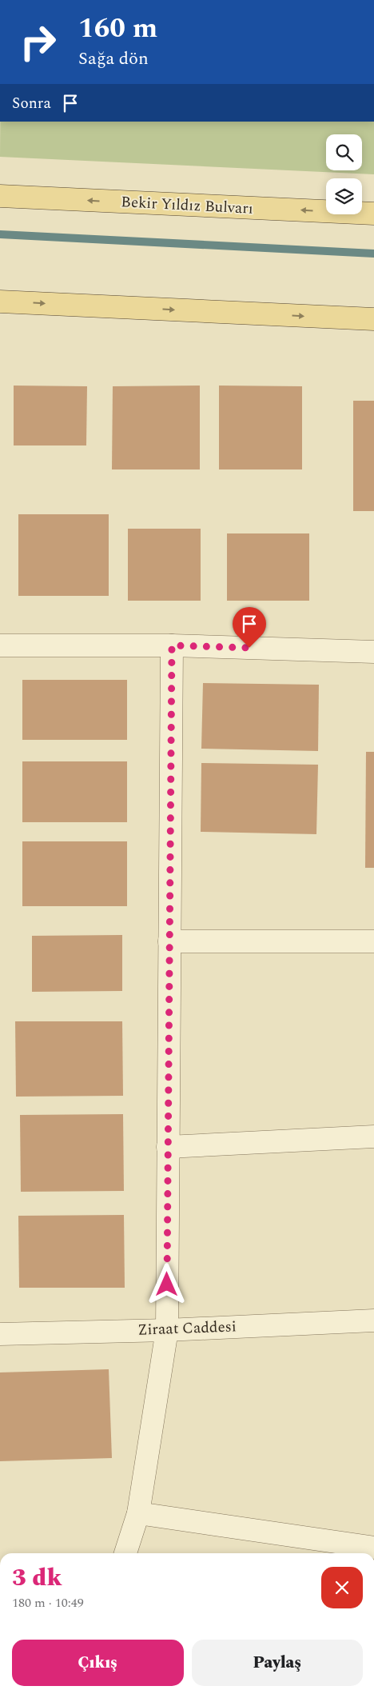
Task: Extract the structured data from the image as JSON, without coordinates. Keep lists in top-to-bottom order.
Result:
{
  "streets": {
    "main road": ["Bekir Yıldız Bulvarı"],
    "street": ["Ziraat Caddesi"]
  },
  "page": {
    "turn": ["160 m", "Sağa dön"],
    "then": "Sonra",
    "heading": ["3 dk", "180 m · 10:49"],
    "buttons": ["Çıkış", "Paylaş"]
  }
}
